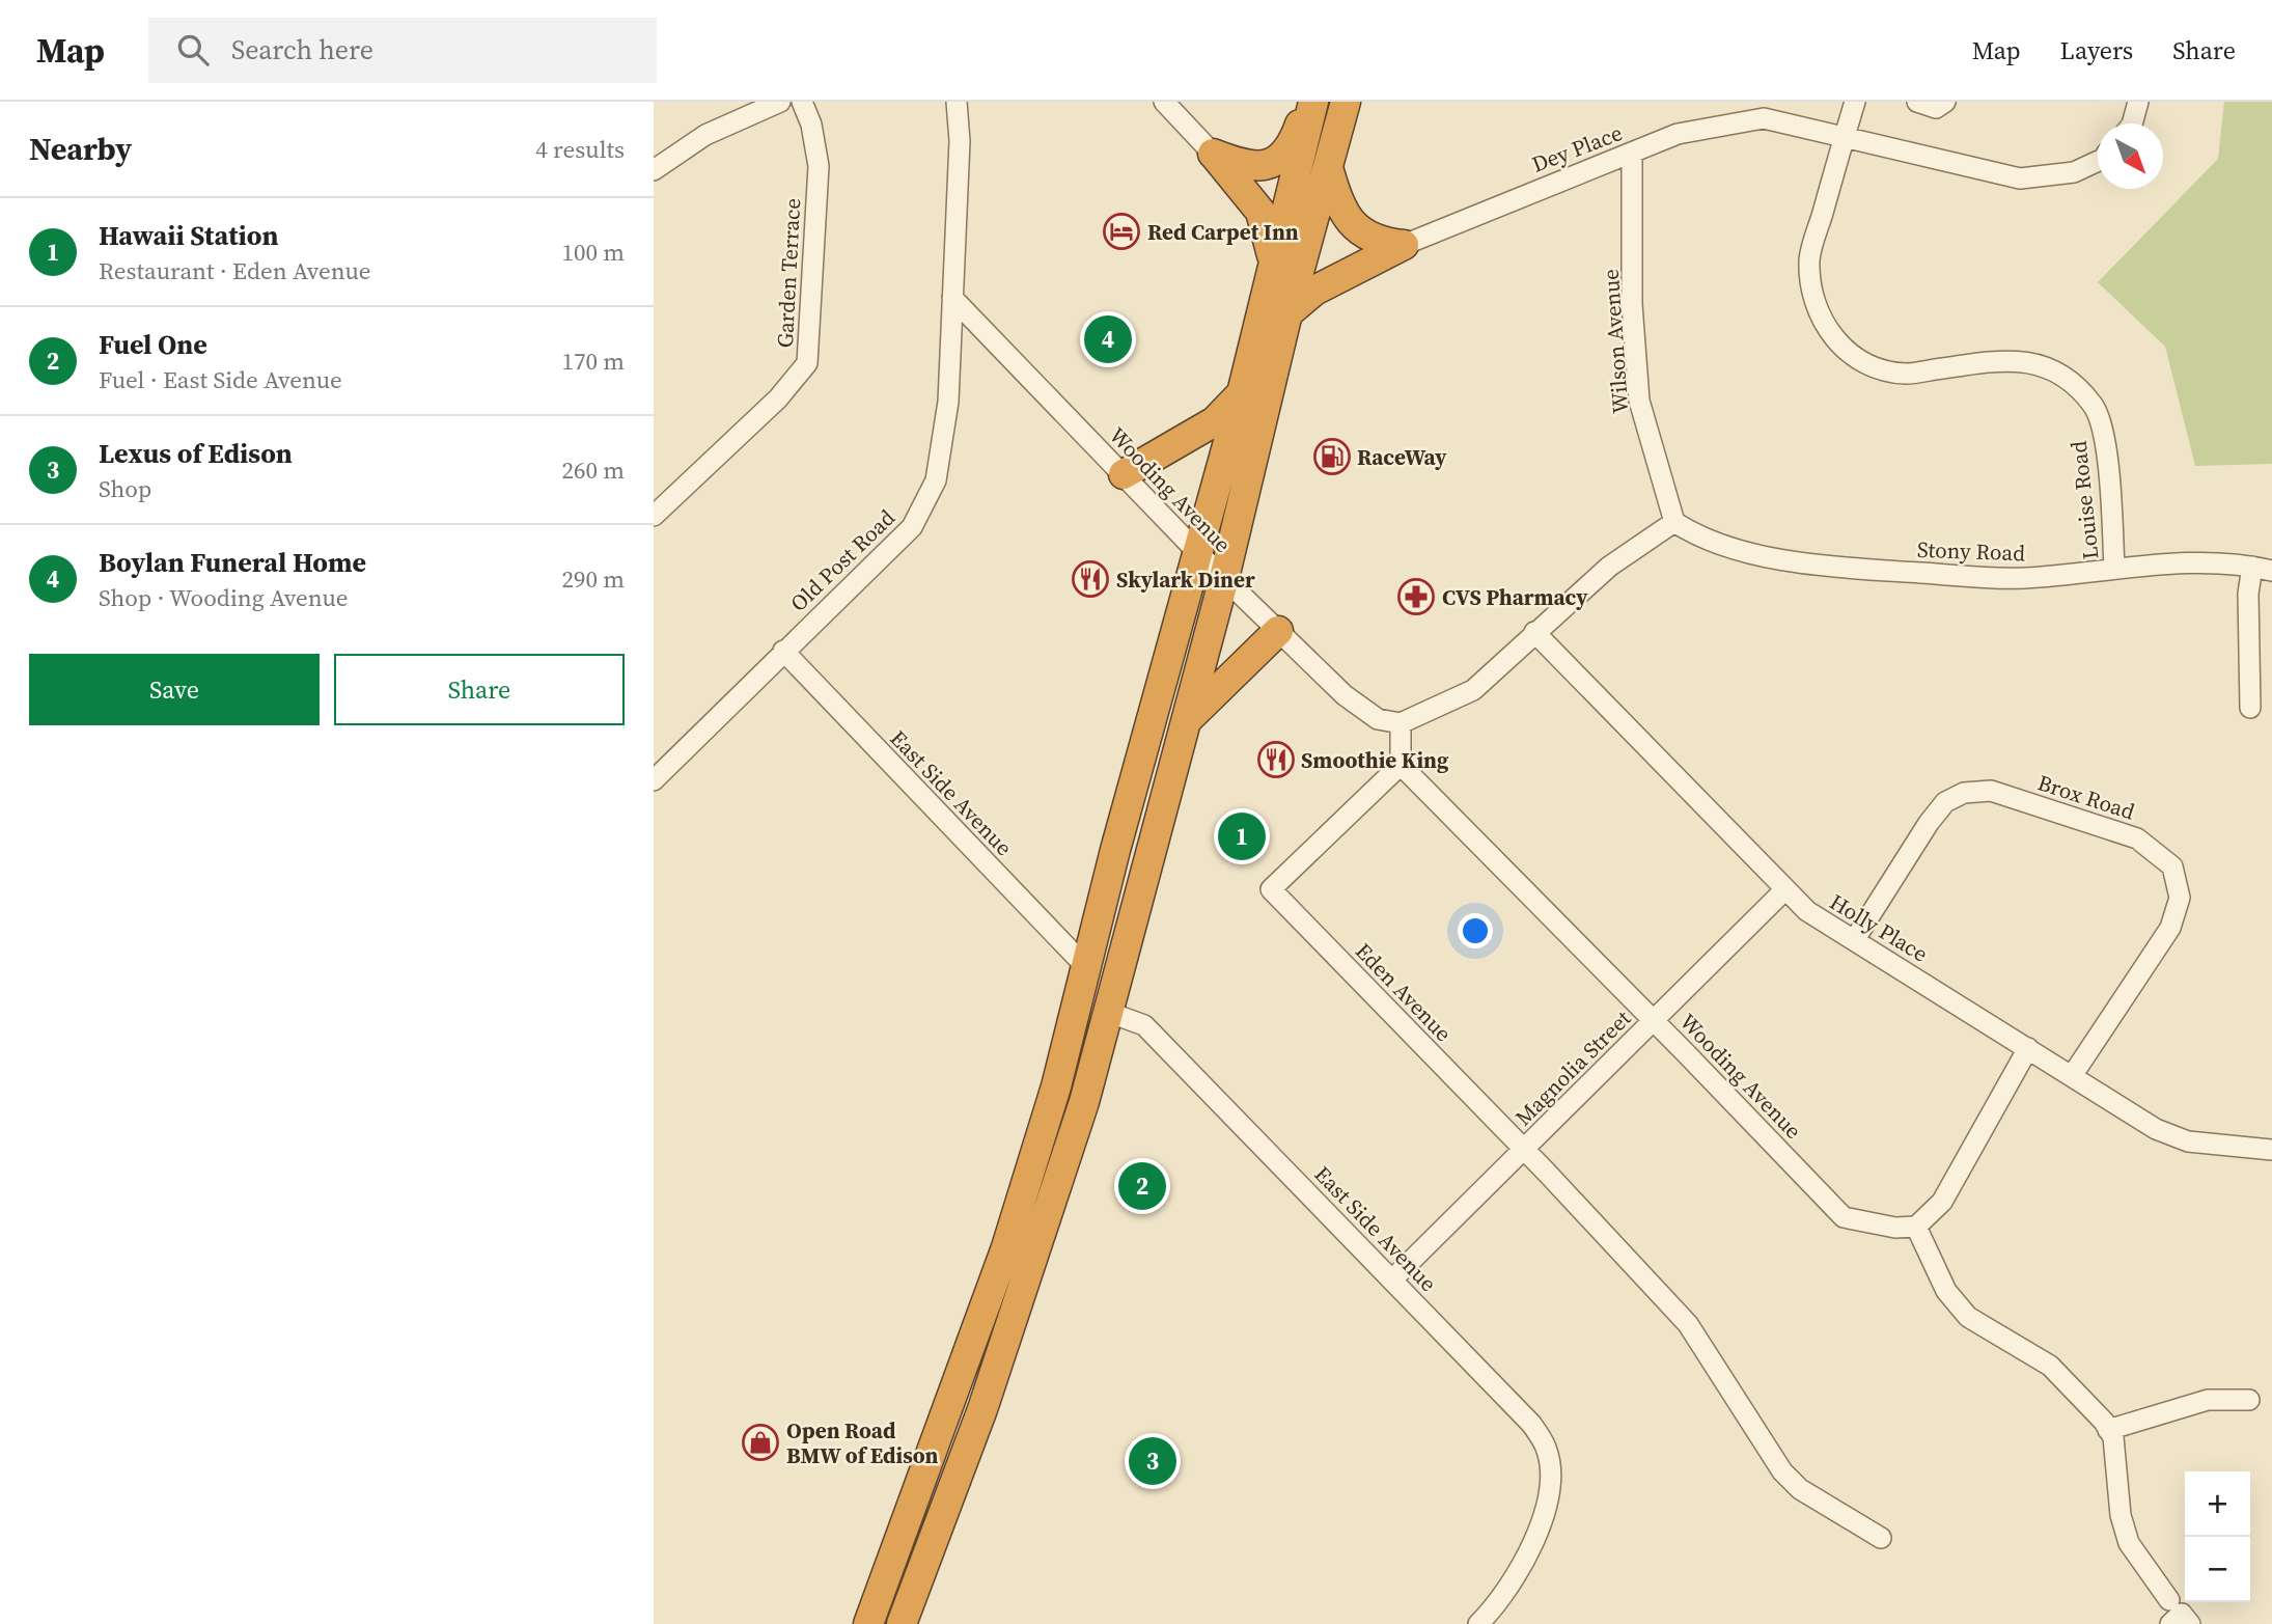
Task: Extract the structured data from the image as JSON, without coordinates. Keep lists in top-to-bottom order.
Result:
{
  "streets": {
    "street": [
      "Dey Place",
      "Garden Terrace",
      "Wilson Avenue",
      "Wooding Avenue",
      "Louise Road",
      "Stony Road",
      "Old Post Road",
      "East Side Avenue",
      "Brox Road",
      "Holly Place",
      "Eden Avenue",
      "Magnolia Street"
    ]
  },
  "crossings": [
    ["Dey Place", "Wilson Avenue"],
    ["Dey Place", "Louise Road"],
    ["Wilson Avenue", "Stony Road"],
    ["Wooding Avenue", "Old Post Road"],
    ["Wooding Avenue", "Eden Avenue"],
    ["Wooding Avenue", "Magnolia Street"],
    ["Louise Road", "Stony Road"],
    ["Old Post Road", "East Side Avenue"],
    ["East Side Avenue", "Magnolia Street"],
    ["Brox Road", "Holly Place"],
    ["Holly Place", "Magnolia Street"],
    ["Eden Avenue", "Magnolia Street"]
  ],
  "places": {
    "hotel": ["Red Carpet Inn"],
    "fuel station": ["RaceWay"],
    "restaurant": ["Skylark Diner", "Smoothie King"],
    "pharmacy": ["CVS Pharmacy"],
    "shop": ["Open Road BMW of Edison"]
  },
  "north": "bottom right",
  "page": {
    "header": "Map",
    "search": "Search here",
    "nav": ["Map", "Layers", "Share"],
    "heading": ["Nearby", "4 results"],
    "list": [
      {
        "mark": "1",
        "name": "Hawaii Station",
        "note": "Restaurant · Eden Avenue",
        "value": "100 m"
      },
      {
        "mark": "2",
        "name": "Fuel One",
        "note": "Fuel · East Side Avenue",
        "value": "170 m"
      },
      {
        "mark": "3",
        "name": "Lexus of Edison",
        "note": "Shop",
        "value": "260 m"
      },
      {
        "mark": "4",
        "name": "Boylan Funeral Home",
        "note": "Shop · Wooding Avenue",
        "value": "290 m"
      }
    ],
    "pins": [
      "4",
      "1",
      "2",
      "3"
    ],
    "buttons": ["Save", "Share"],
    "map_buttons": ["+", "−"]
  }
}
